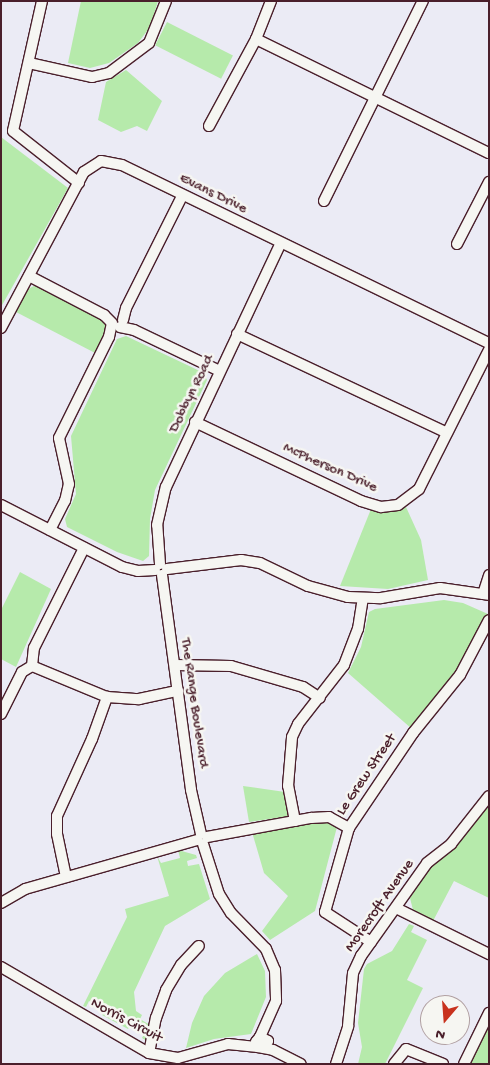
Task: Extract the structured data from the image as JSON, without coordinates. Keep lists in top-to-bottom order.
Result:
{
  "streets": {
    "street": [
      "Evans Drive",
      "Dobbyn Road",
      "McPherson Drive",
      "The Range Boulevard",
      "Le Grew Street",
      "Morecroft Avenue",
      "Norris Circuit"
    ]
  },
  "crossings": [
    ["Evans Drive", "Dobbyn Road"],
    ["Dobbyn Road", "McPherson Drive"],
    ["Dobbyn Road", "The Range Boulevard"],
    ["The Range Boulevard", "Norris Circuit"],
    ["Le Grew Street", "Morecroft Avenue"]
  ],
  "north": "bottom"
}
